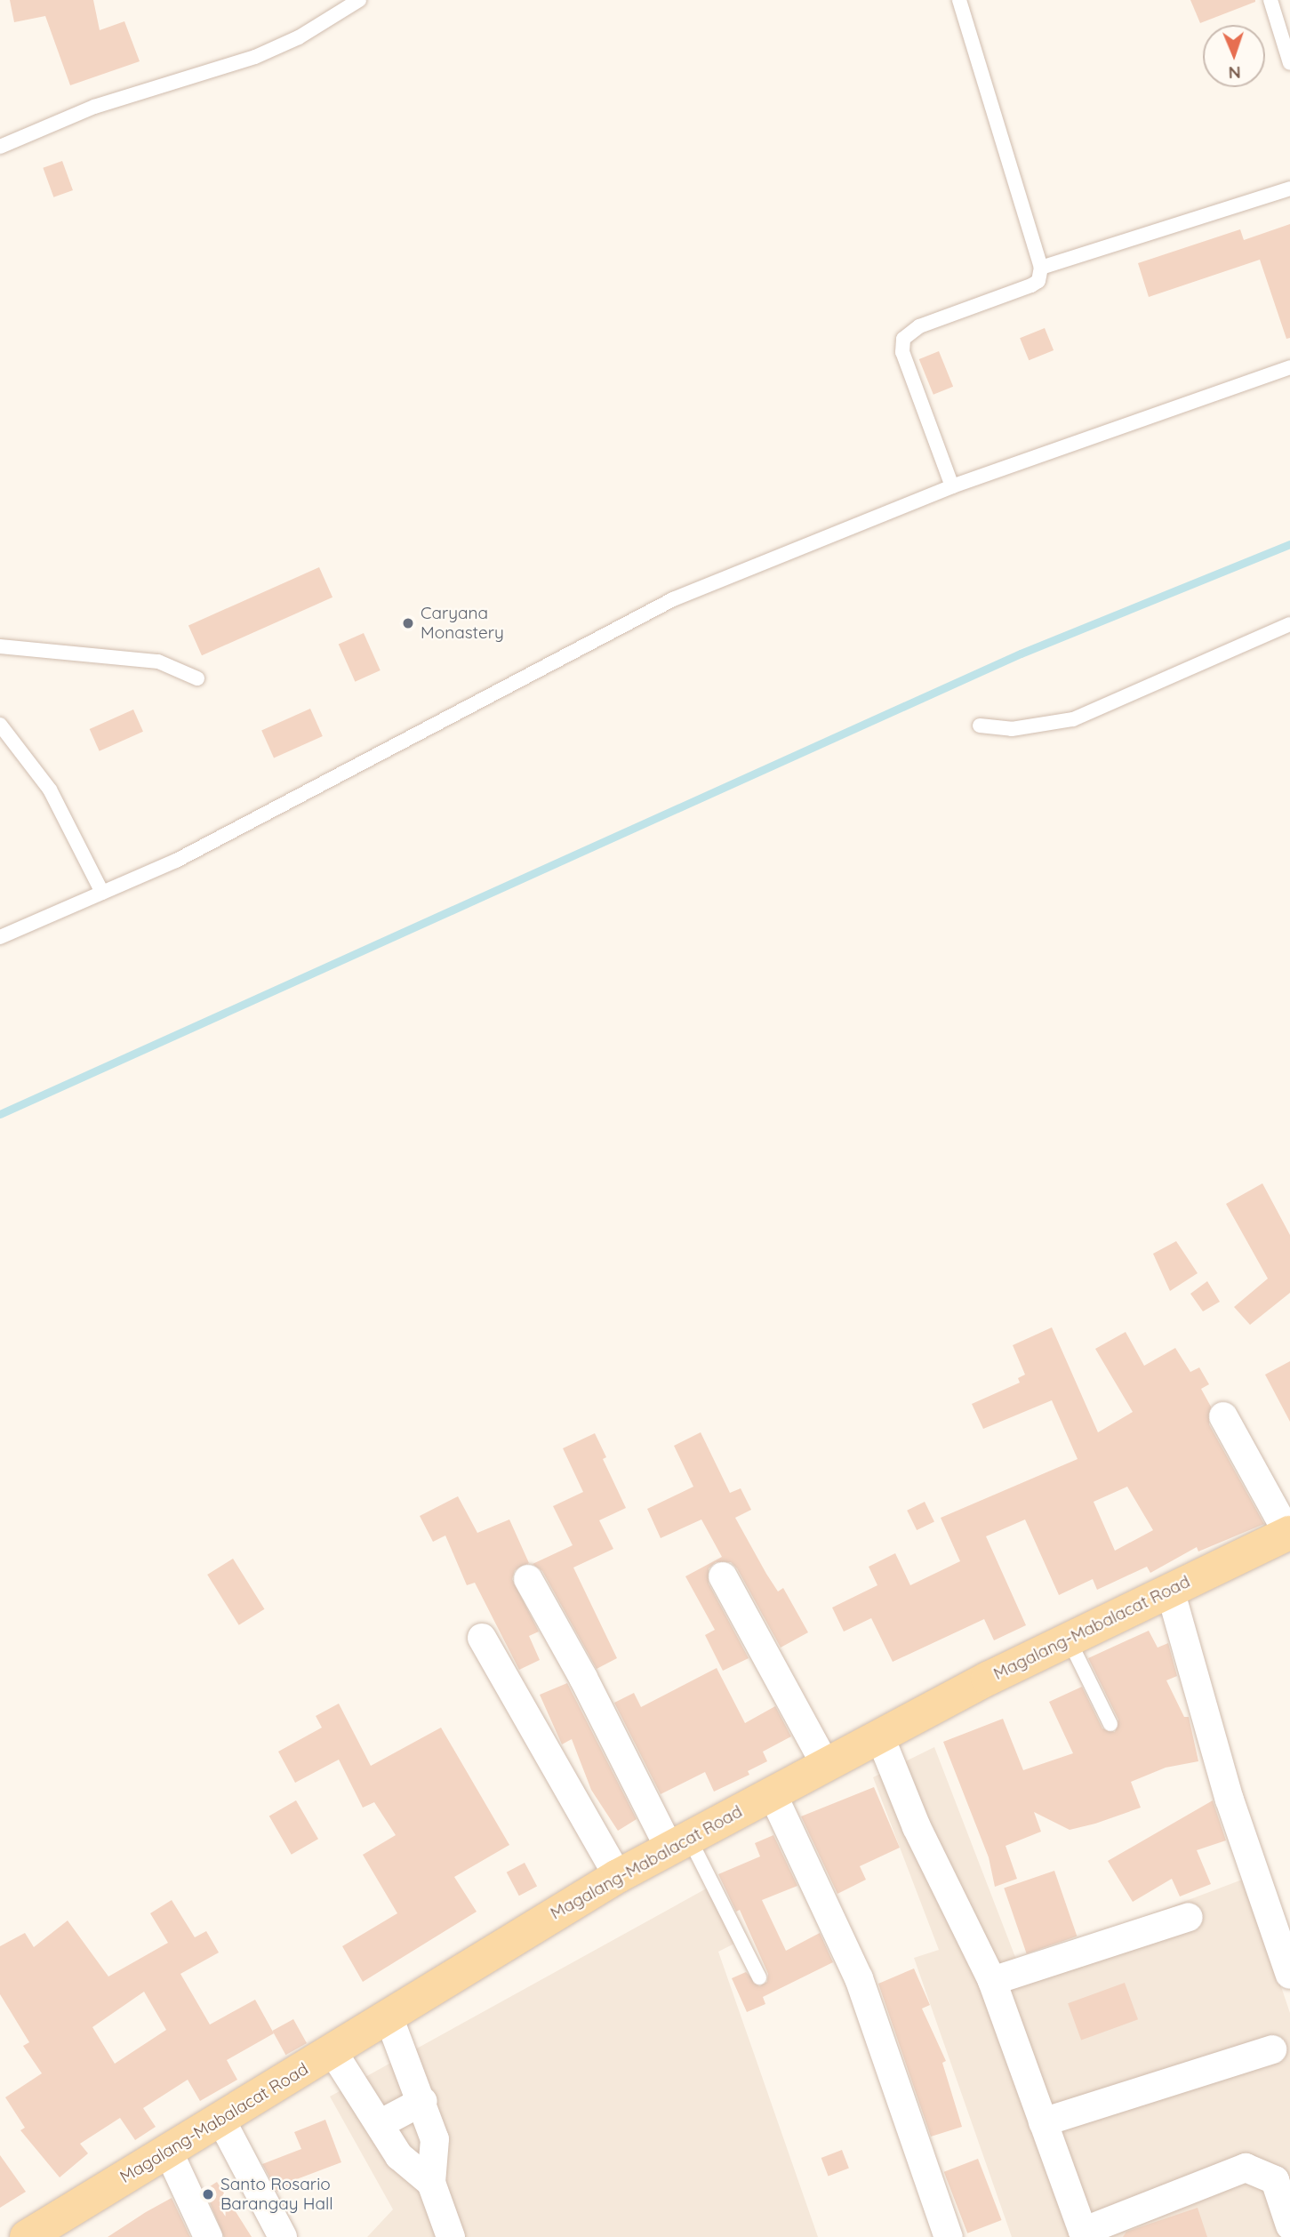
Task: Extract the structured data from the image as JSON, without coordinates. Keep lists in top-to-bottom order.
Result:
{
  "streets": {
    "main road": ["Magalang-Mabalacat Road"]
  },
  "places": ["Caryana Monastery", "Santo Rosario Barangay Hall"],
  "north": "bottom"
}
